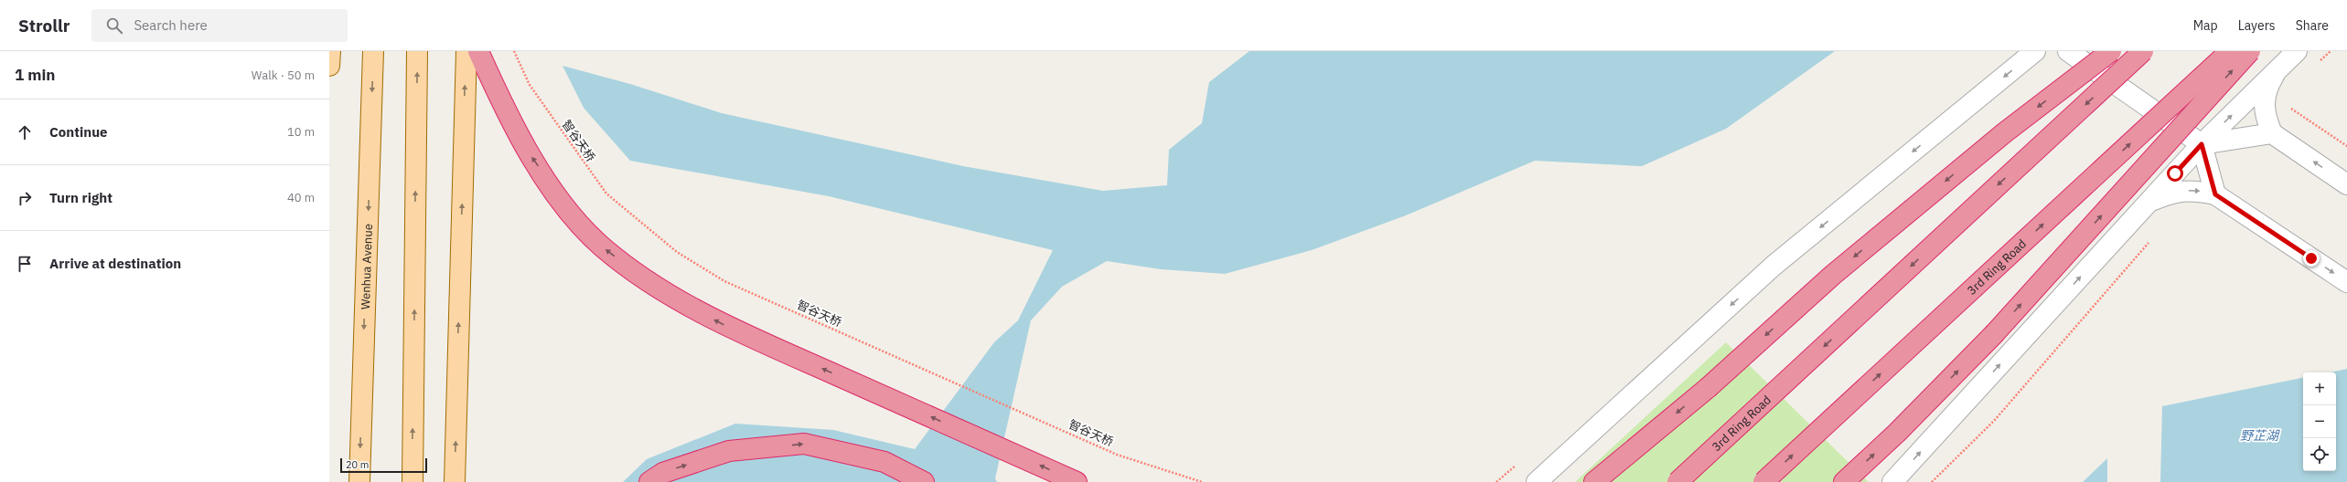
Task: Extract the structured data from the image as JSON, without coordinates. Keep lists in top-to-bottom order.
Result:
{
  "streets": {
    "highway": ["3rd Ring Road"],
    "main road": ["Wenhua Avenue"],
    "path": ["智谷天桥"]
  },
  "water": ["野芷湖"],
  "scale_bar": "20 m",
  "page": {
    "header": "Strollr",
    "search": "Search here",
    "nav": ["Map", "Layers", "Share"],
    "heading": ["1 min", "Walk · 50 m"],
    "list": [
      ["Continue", "10 m"],
      ["Turn right", "40 m"],
      "Arrive at destination"
    ],
    "map_buttons": ["+", "−"],
    "scale": "20 m"
  }
}
